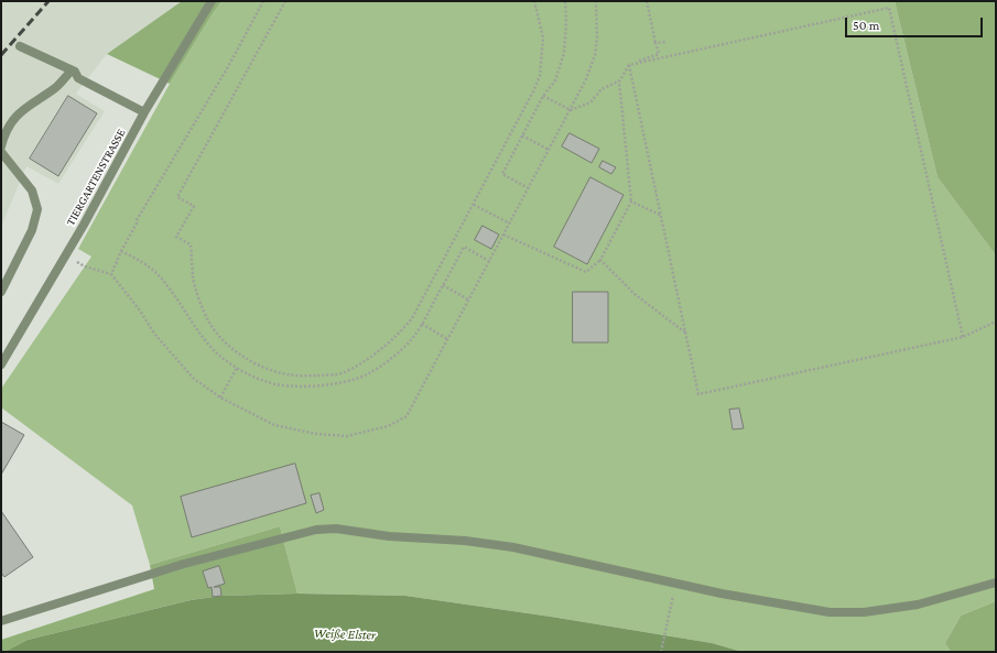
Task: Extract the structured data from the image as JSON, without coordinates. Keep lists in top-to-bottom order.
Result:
{
  "streets": {
    "lane": ["TIERGARTENSTRASSE"]
  },
  "water": ["Weiße Elster"],
  "scale_bar": "50 m"
}
